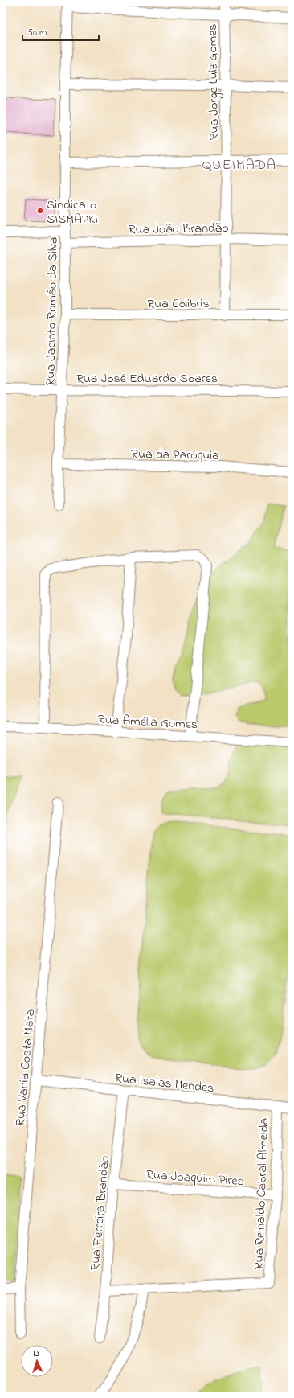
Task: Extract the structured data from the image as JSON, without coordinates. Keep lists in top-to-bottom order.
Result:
{
  "streets": {
    "street": [
      "Rua Jorge Luiz Gomes",
      "Rua João Brandão",
      "Rua Colibris",
      "Rua Jacinto Romão da Silva",
      "Rua José Eduardo Soares",
      "Rua da Paróquia",
      "Rua Amélia Gomes",
      "Rua Vania Costa Mata",
      "Rua Isaias Mendes",
      "Rua Joaquim Pires",
      "Rua Reinaldo Cabral Almeida",
      "Rua Ferreira Brandão"
    ]
  },
  "crossings": [
    ["Rua Jorge Luiz Gomes", "Rua João Brandão"],
    ["Rua Jorge Luiz Gomes", "Rua Colibris"],
    ["Rua João Brandão", "Rua Jacinto Romão da Silva"],
    ["Rua Colibris", "Rua Jacinto Romão da Silva"],
    ["Rua Jacinto Romão da Silva", "Rua José Eduardo Soares"],
    ["Rua Jacinto Romão da Silva", "Rua da Paróquia"],
    ["Rua Vania Costa Mata", "Rua Isaias Mendes"],
    ["Rua Isaias Mendes", "Rua Reinaldo Cabral Almeida"],
    ["Rua Isaias Mendes", "Rua Ferreira Brandão"],
    ["Rua Joaquim Pires", "Rua Reinaldo Cabral Almeida"],
    ["Rua Joaquim Pires", "Rua Ferreira Brandão"]
  ],
  "districts": ["QUEIMADA"],
  "places": ["Sindicato SISMAPKI"],
  "scale_bar": "50 m",
  "north": "top"
}
